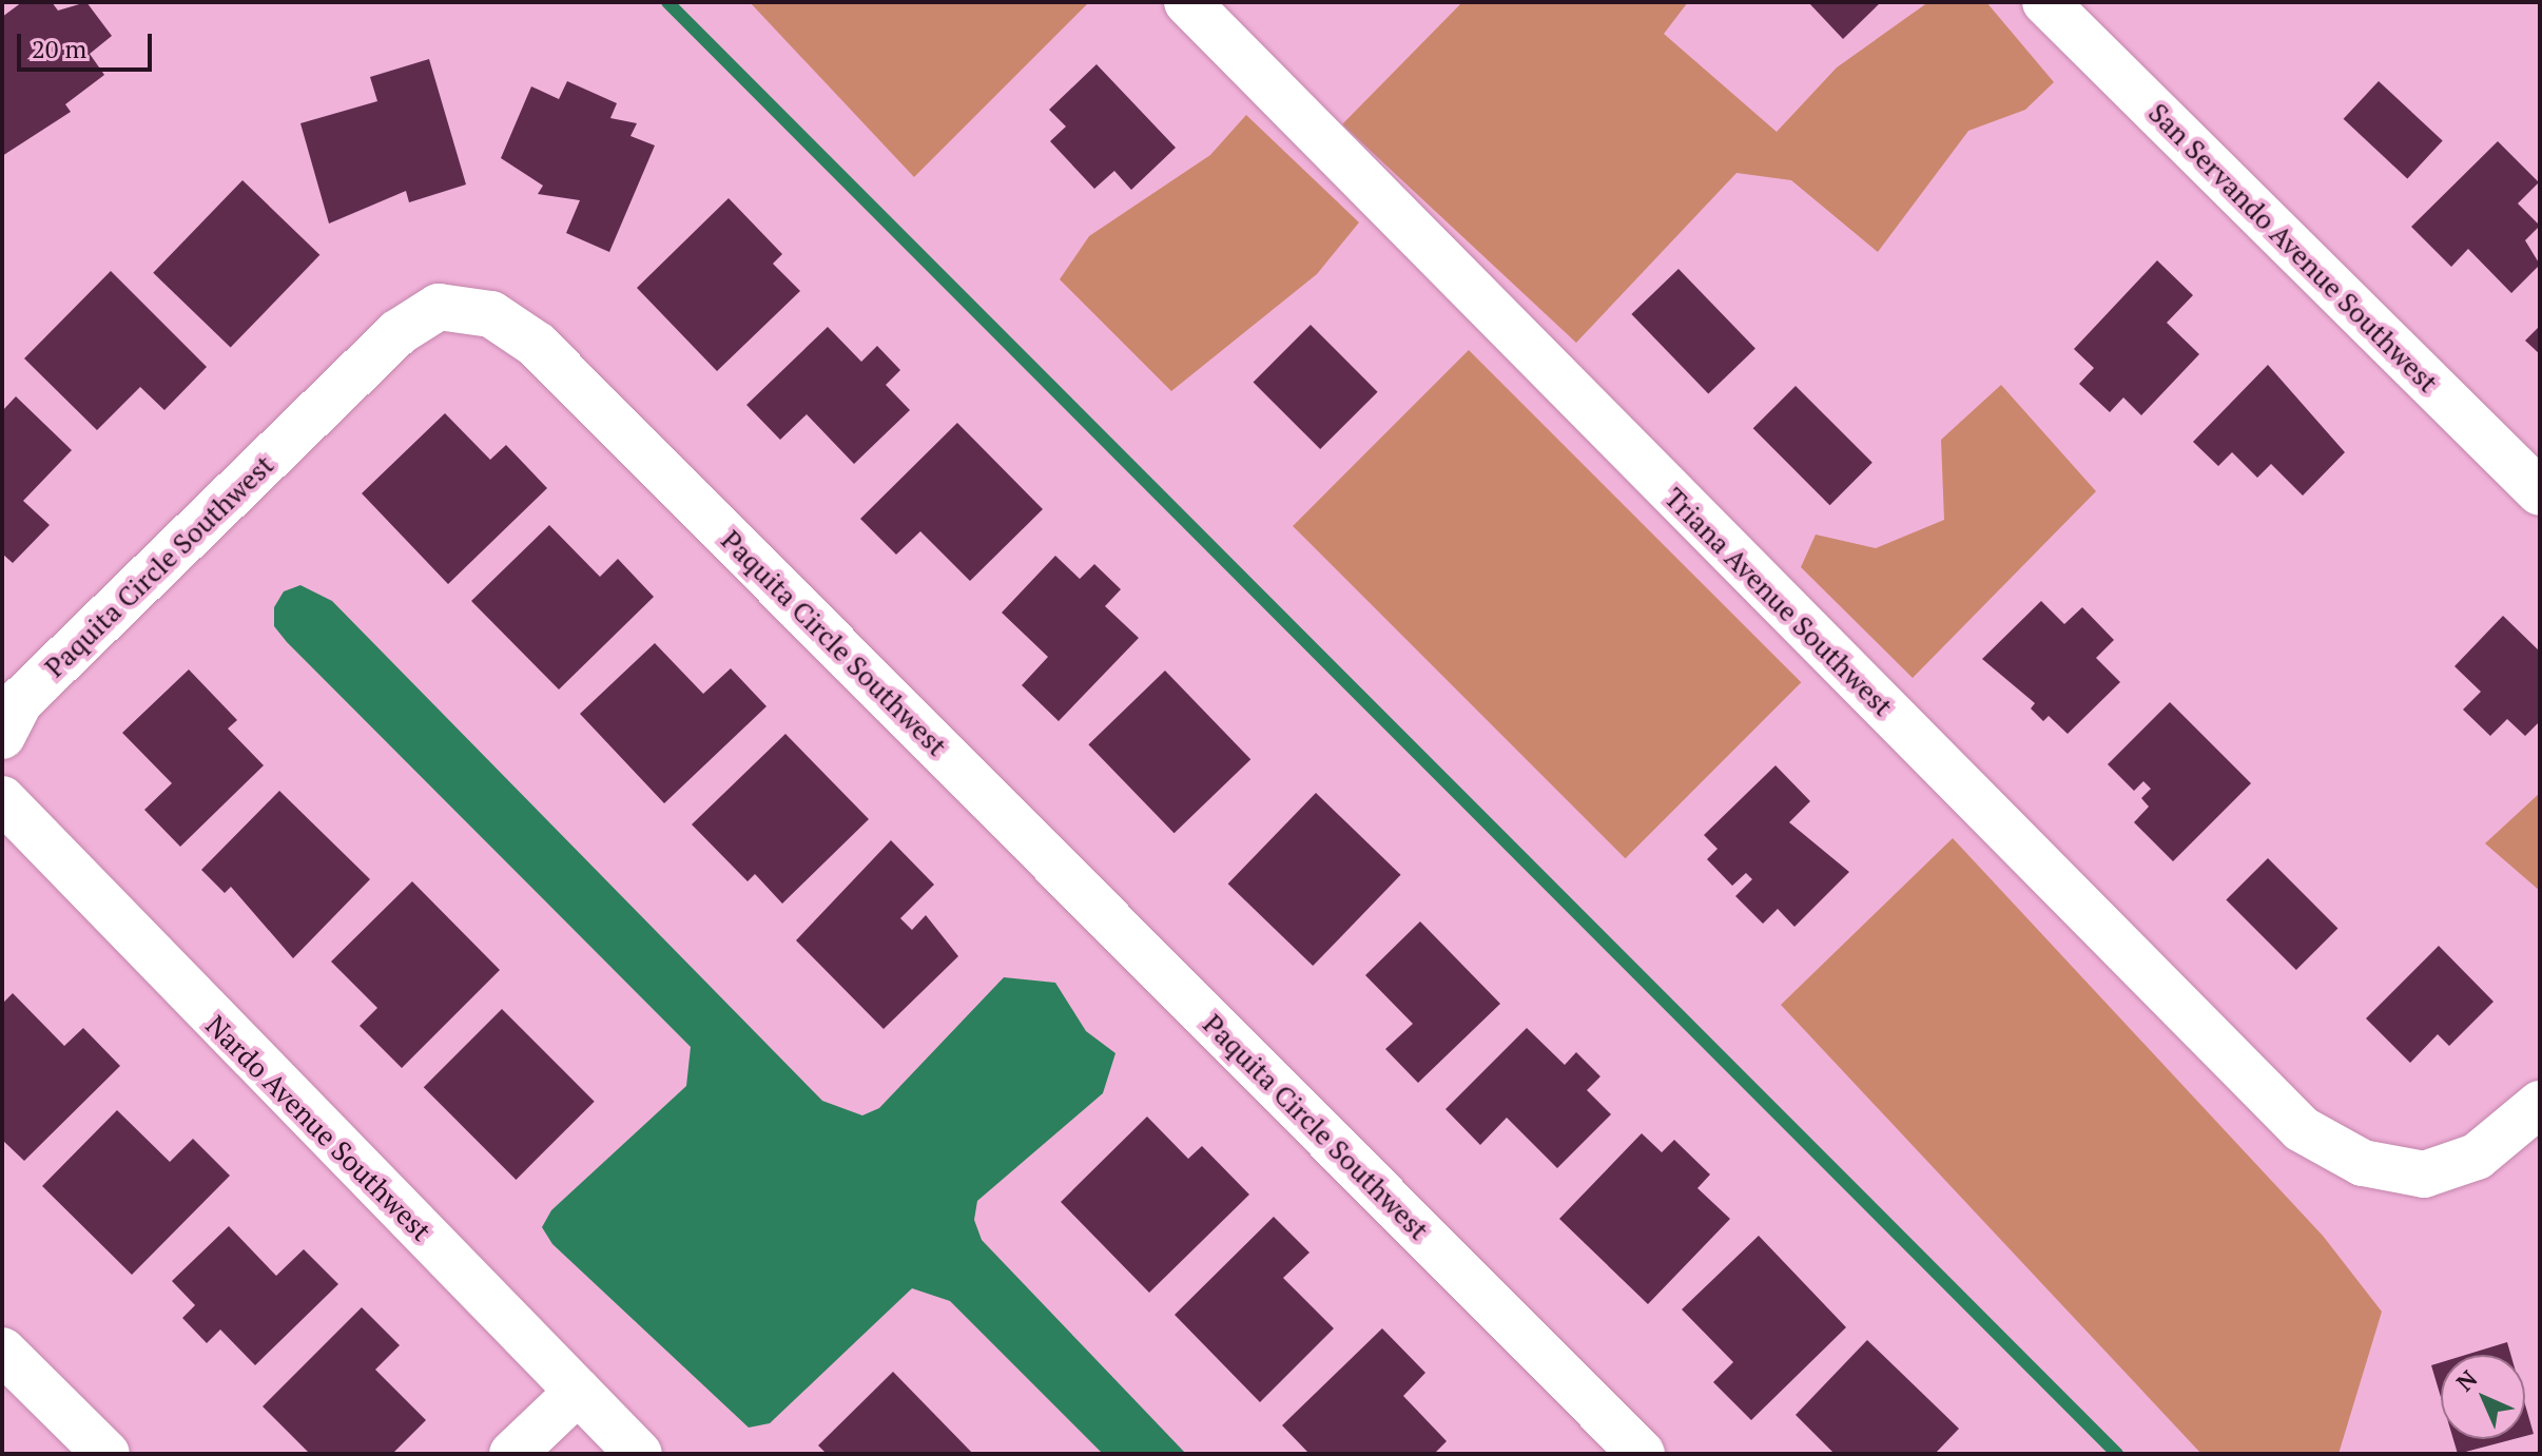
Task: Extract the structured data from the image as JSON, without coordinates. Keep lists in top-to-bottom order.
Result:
{
  "streets": {
    "street": [
      "San Servando Avenue Southwest",
      "Paquita Circle Southwest",
      "Triana Avenue Southwest",
      "Nardo Avenue Southwest"
    ]
  },
  "scale_bar": "20 m",
  "north": "top left"
}
